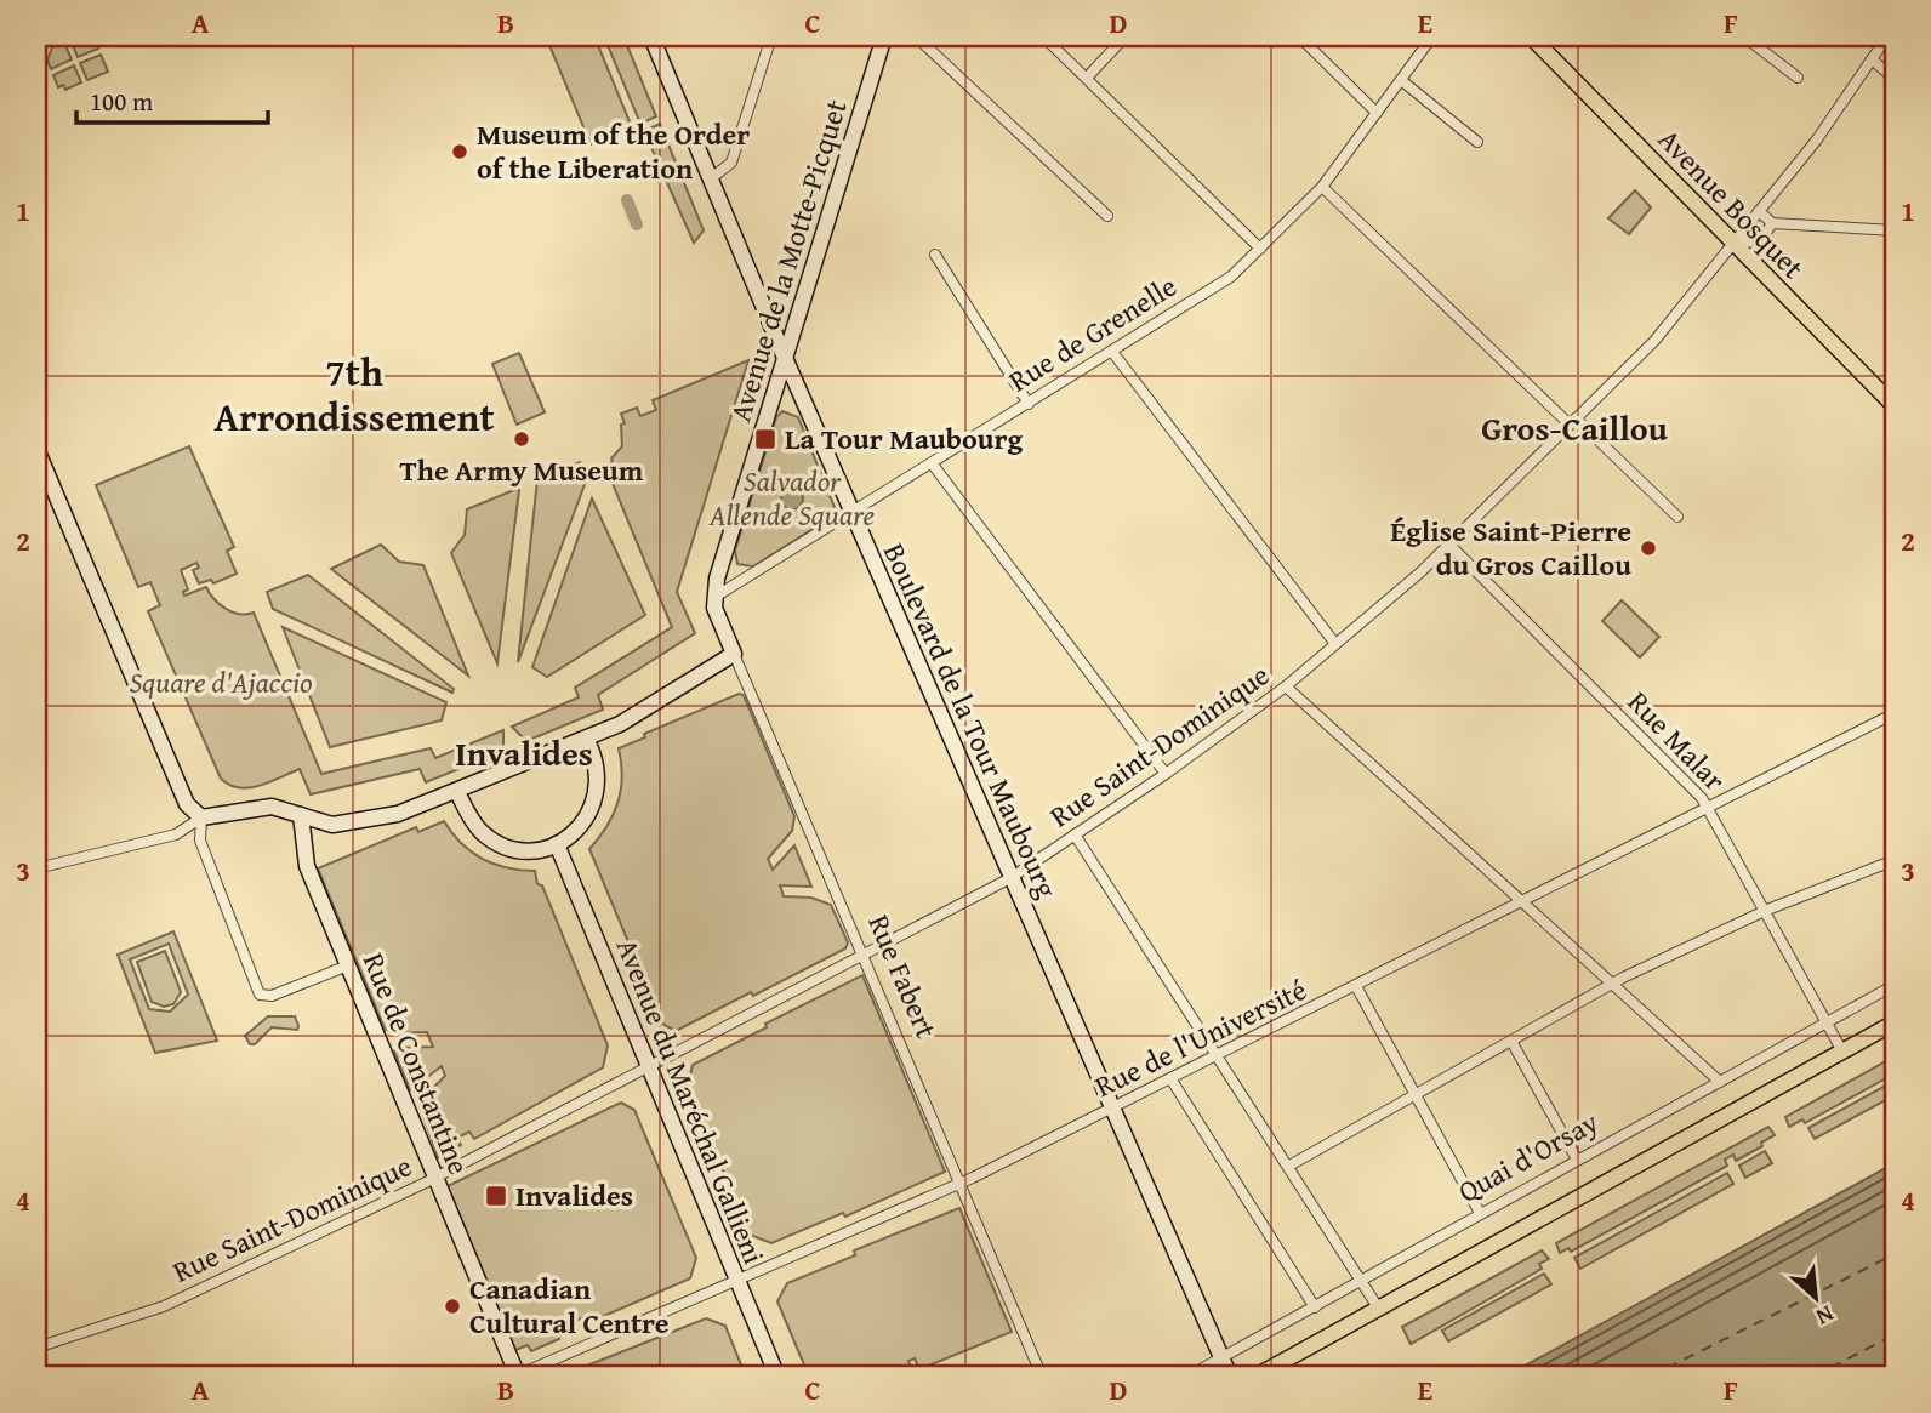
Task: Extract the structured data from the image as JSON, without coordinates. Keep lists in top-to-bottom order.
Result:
{
  "streets": {
    "main road": [
      "Avenue Bosquet",
      "Avenue de la Motte-Picquet",
      "Boulevard de la Tour Maubourg",
      "Rue Fabert",
      "Rue de Constantine",
      "Avenue du Maréchal Gallieni",
      "Quai d'Orsay"
    ],
    "street": [
      "Rue de Grenelle",
      "Rue Malar",
      "Rue Saint-Dominique",
      "Rue de l'Université"
    ]
  },
  "crossings": [
    ["Avenue Bosquet", "Rue Saint-Dominique"],
    ["Avenue de la Motte-Picquet", "Rue de Grenelle"],
    ["Avenue de la Motte-Picquet", "Boulevard de la Tour Maubourg"],
    ["Avenue de la Motte-Picquet", "Rue Fabert"],
    ["Rue de Grenelle", "Boulevard de la Tour Maubourg"],
    ["Rue de Grenelle", "Rue Fabert"],
    ["Boulevard de la Tour Maubourg", "Rue Saint-Dominique"],
    ["Boulevard de la Tour Maubourg", "Rue de l'Université"],
    ["Boulevard de la Tour Maubourg", "Quai d'Orsay"],
    ["Rue Malar", "Rue Saint-Dominique"],
    ["Rue Malar", "Rue de l'Université"],
    ["Rue Malar", "Quai d'Orsay"],
    ["Rue Saint-Dominique", "Rue Fabert"],
    ["Rue Saint-Dominique", "Rue de Constantine"],
    ["Rue Saint-Dominique", "Avenue du Maréchal Gallieni"],
    ["Rue Fabert", "Rue de l'Université"],
    ["Rue de l'Université", "Rue de Constantine"],
    ["Rue de l'Université", "Avenue du Maréchal Gallieni"]
  ],
  "districts": ["7th Arrondissement", "Gros-Caillou", "Invalides"],
  "parks": ["Salvador Allende Square", "Square d'Ajaccio"],
  "places": {
    "other": [
      "Museum of the Order of the Liberation",
      "The Army Museum",
      "Église Saint-Pierre du Gros Caillou",
      "Canadian Cultural Centre"
    ],
    "transit": ["La Tour Maubourg", "Invalides"]
  },
  "scale_bar": "100 m",
  "north": "bottom right",
  "grid": {
    "columns": [
      "A",
      "B",
      "C",
      "D",
      "E",
      "F"
    ],
    "rows": [
      "1",
      "2",
      "3",
      "4"
    ]
  }
}
